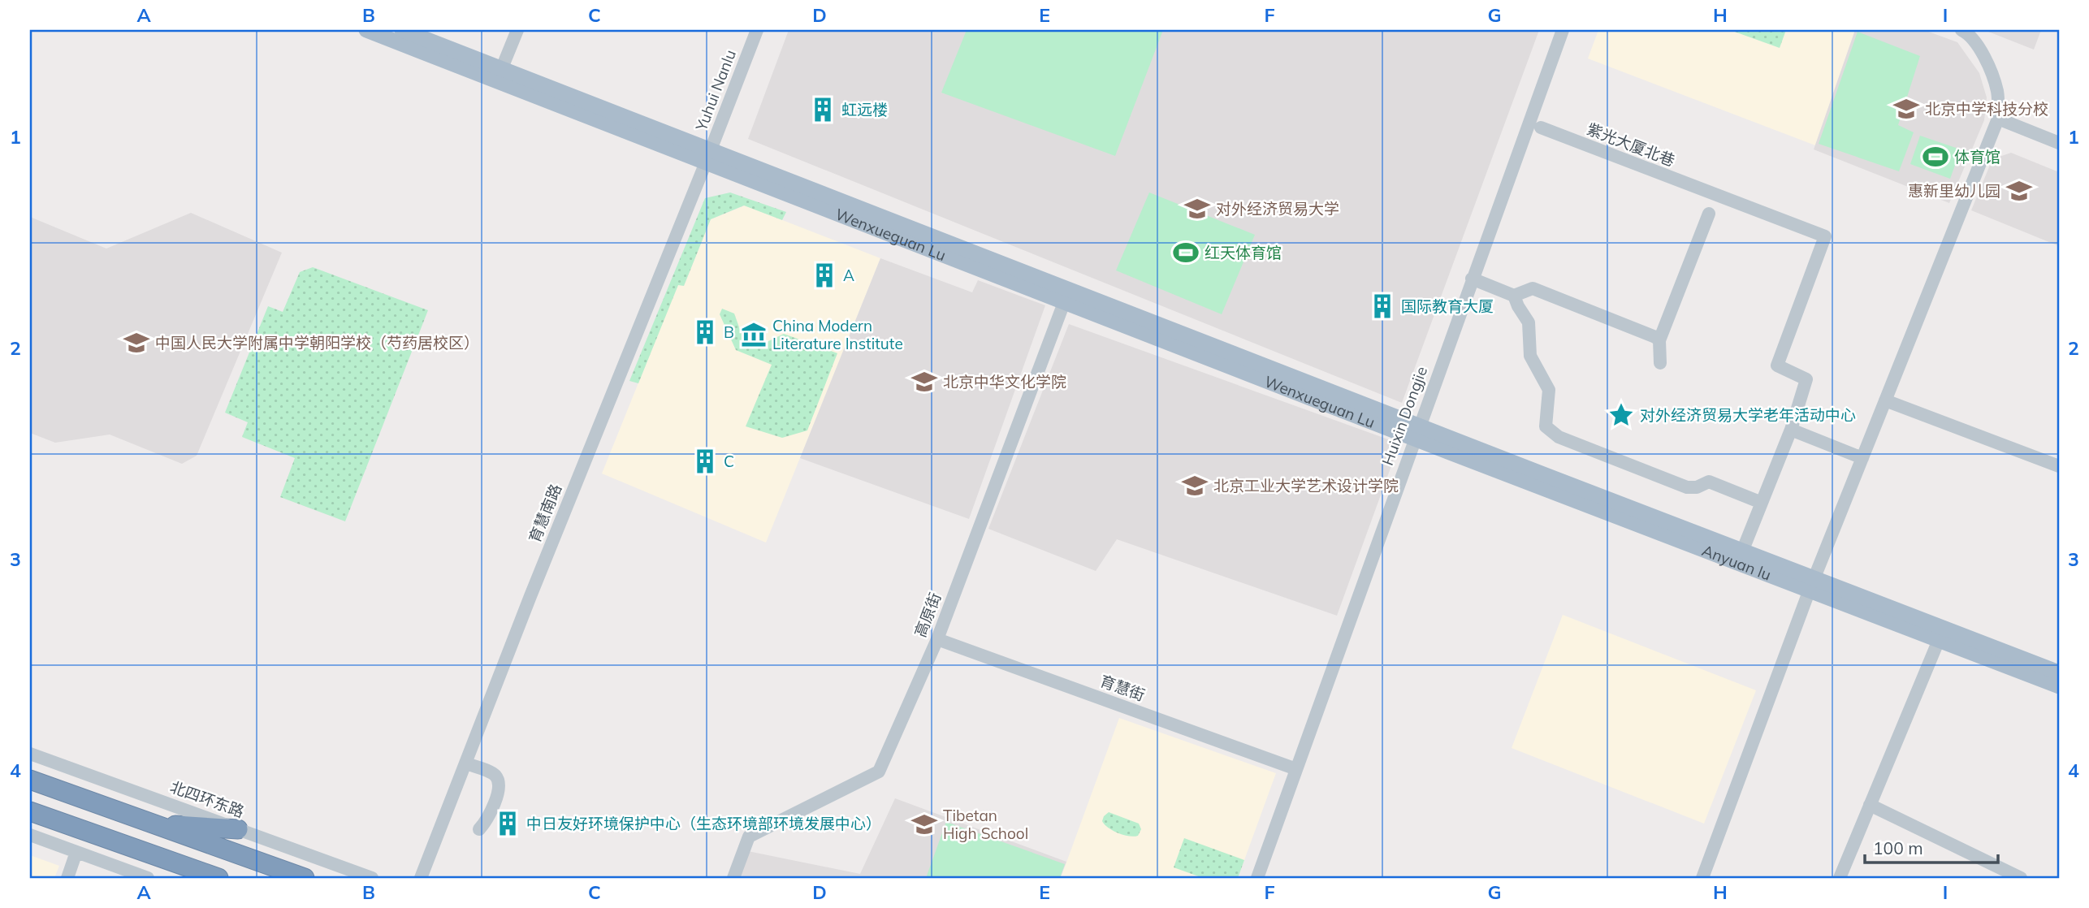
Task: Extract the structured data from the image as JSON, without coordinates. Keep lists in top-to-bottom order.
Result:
{
  "streets": {
    "main road": ["Wenxueguan Lu", "Anyuan lu"],
    "street": [
      "Yuhui Nanlu",
      "紫光大厦北巷",
      "Huixin Dongjie",
      "育慧南路",
      "高原街",
      "育慧街",
      "北四环东路"
    ]
  },
  "crossings": [
    ["Yuhui Nanlu", "Wenxueguan Lu"],
    ["Yuhui Nanlu", "育慧南路"],
    ["Wenxueguan Lu", "Huixin Dongjie"],
    ["Wenxueguan Lu", "育慧南路"],
    ["Wenxueguan Lu", "Anyuan lu"],
    ["Wenxueguan Lu", "高原街"],
    ["Huixin Dongjie", "Anyuan lu"],
    ["Huixin Dongjie", "育慧街"],
    ["高原街", "育慧街"]
  ],
  "places": {
    "school or university": [
      "北京中学科技分校",
      "惠新里幼儿园",
      "对外经济贸易大学",
      "中国人民大学附属中学朝阳学校（芍药居校区）",
      "北京中华文化学院",
      "北京工业大学艺术设计学院",
      "Tibetan High School"
    ],
    "building": [
      "虹远楼",
      "A",
      "国际教育大厦",
      "B",
      "C",
      "中日友好环境保护中心（生态环境部环境发展中心）"
    ],
    "sports": ["体育馆", "红天体育馆"],
    "museum": ["China Modern Literature Institute"],
    "place": ["对外经济贸易大学老年活动中心"]
  },
  "scale_bar": "100 m",
  "grid": {
    "columns": [
      "A",
      "B",
      "C",
      "D",
      "E",
      "F",
      "G",
      "H",
      "I"
    ],
    "rows": [
      "1",
      "2",
      "3",
      "4"
    ]
  }
}
